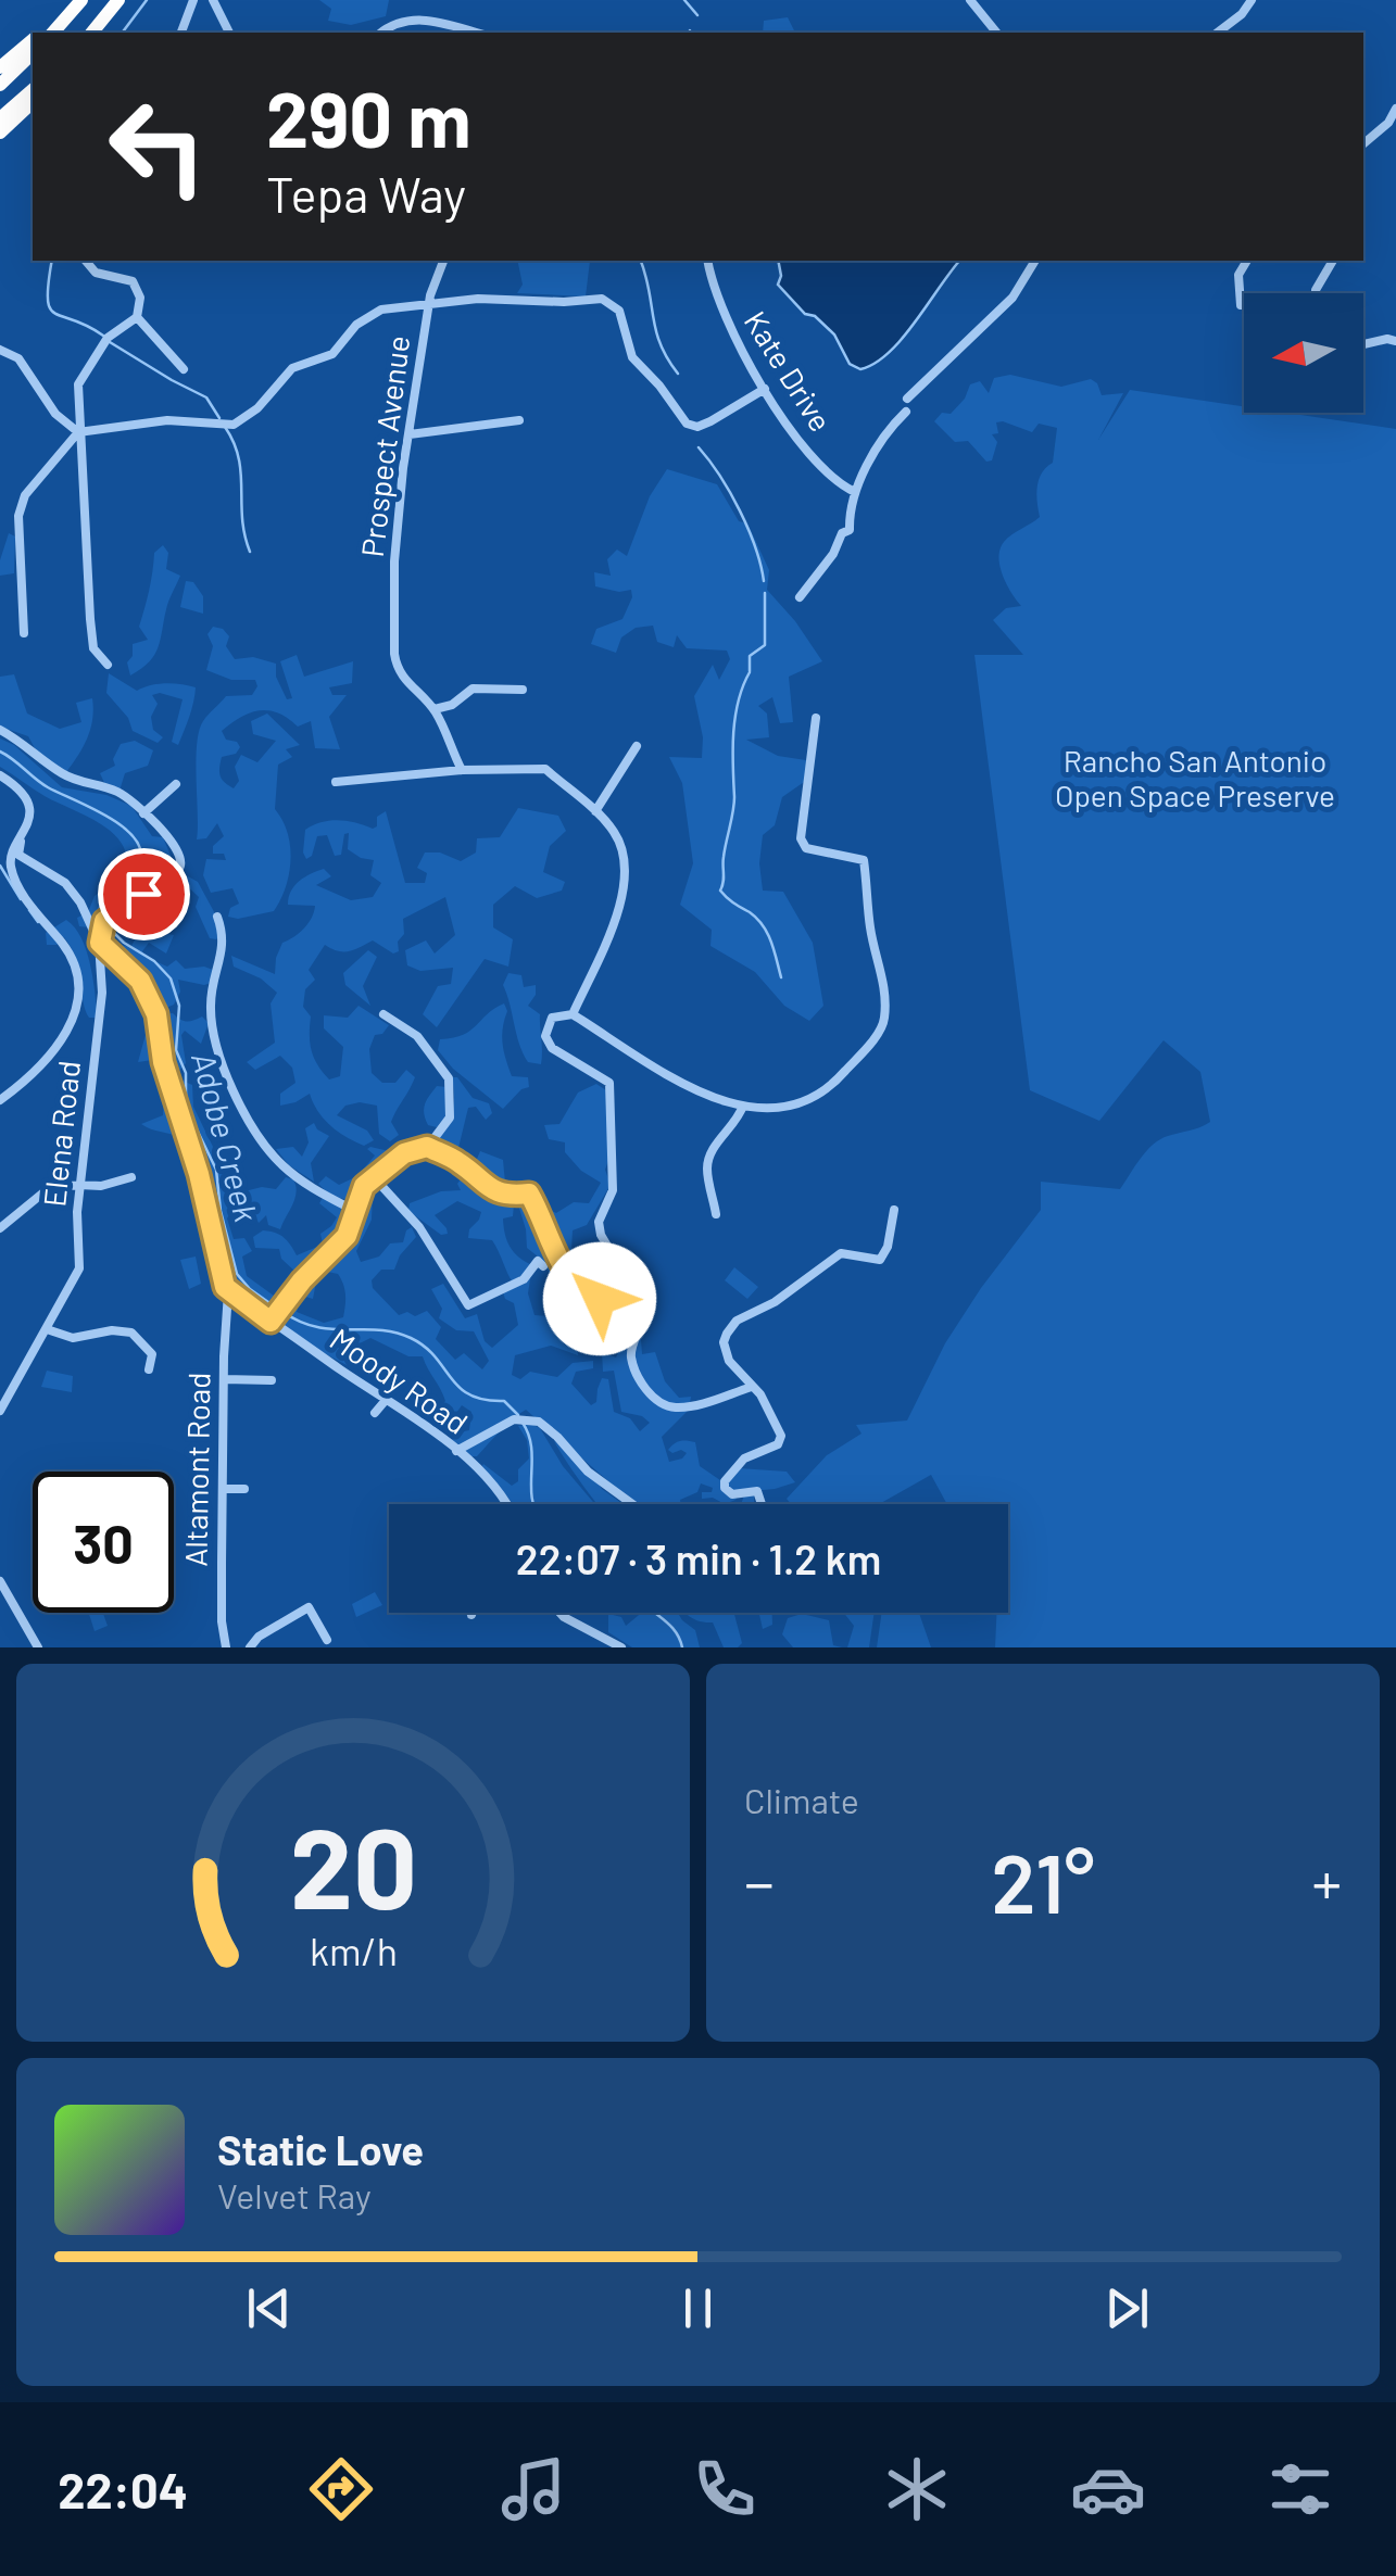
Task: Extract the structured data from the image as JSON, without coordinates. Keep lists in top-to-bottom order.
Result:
{
  "streets": {
    "street": [
      "Kate Drive",
      "Prospect Avenue",
      "Elena Road",
      "Moody Road",
      "Altamont Road"
    ]
  },
  "crossings": [
    ["Moody Road", "Altamont Road"]
  ],
  "water": ["Adobe Creek"],
  "parks": ["Rancho San Antonio Open Space Preserve"],
  "north": "left",
  "page": {
    "turn": ["290 m", "Tepa Way"],
    "limit": "30",
    "trip": "22:07 · 3 min · 1.2 km",
    "tile": "Climate",
    "heat": ["−", "21°", "+"],
    "song": ["Static Love", "Velvet Ray"],
    "tabs": "22:04",
    "gauge": ["20", "km/h"]
  }
}
